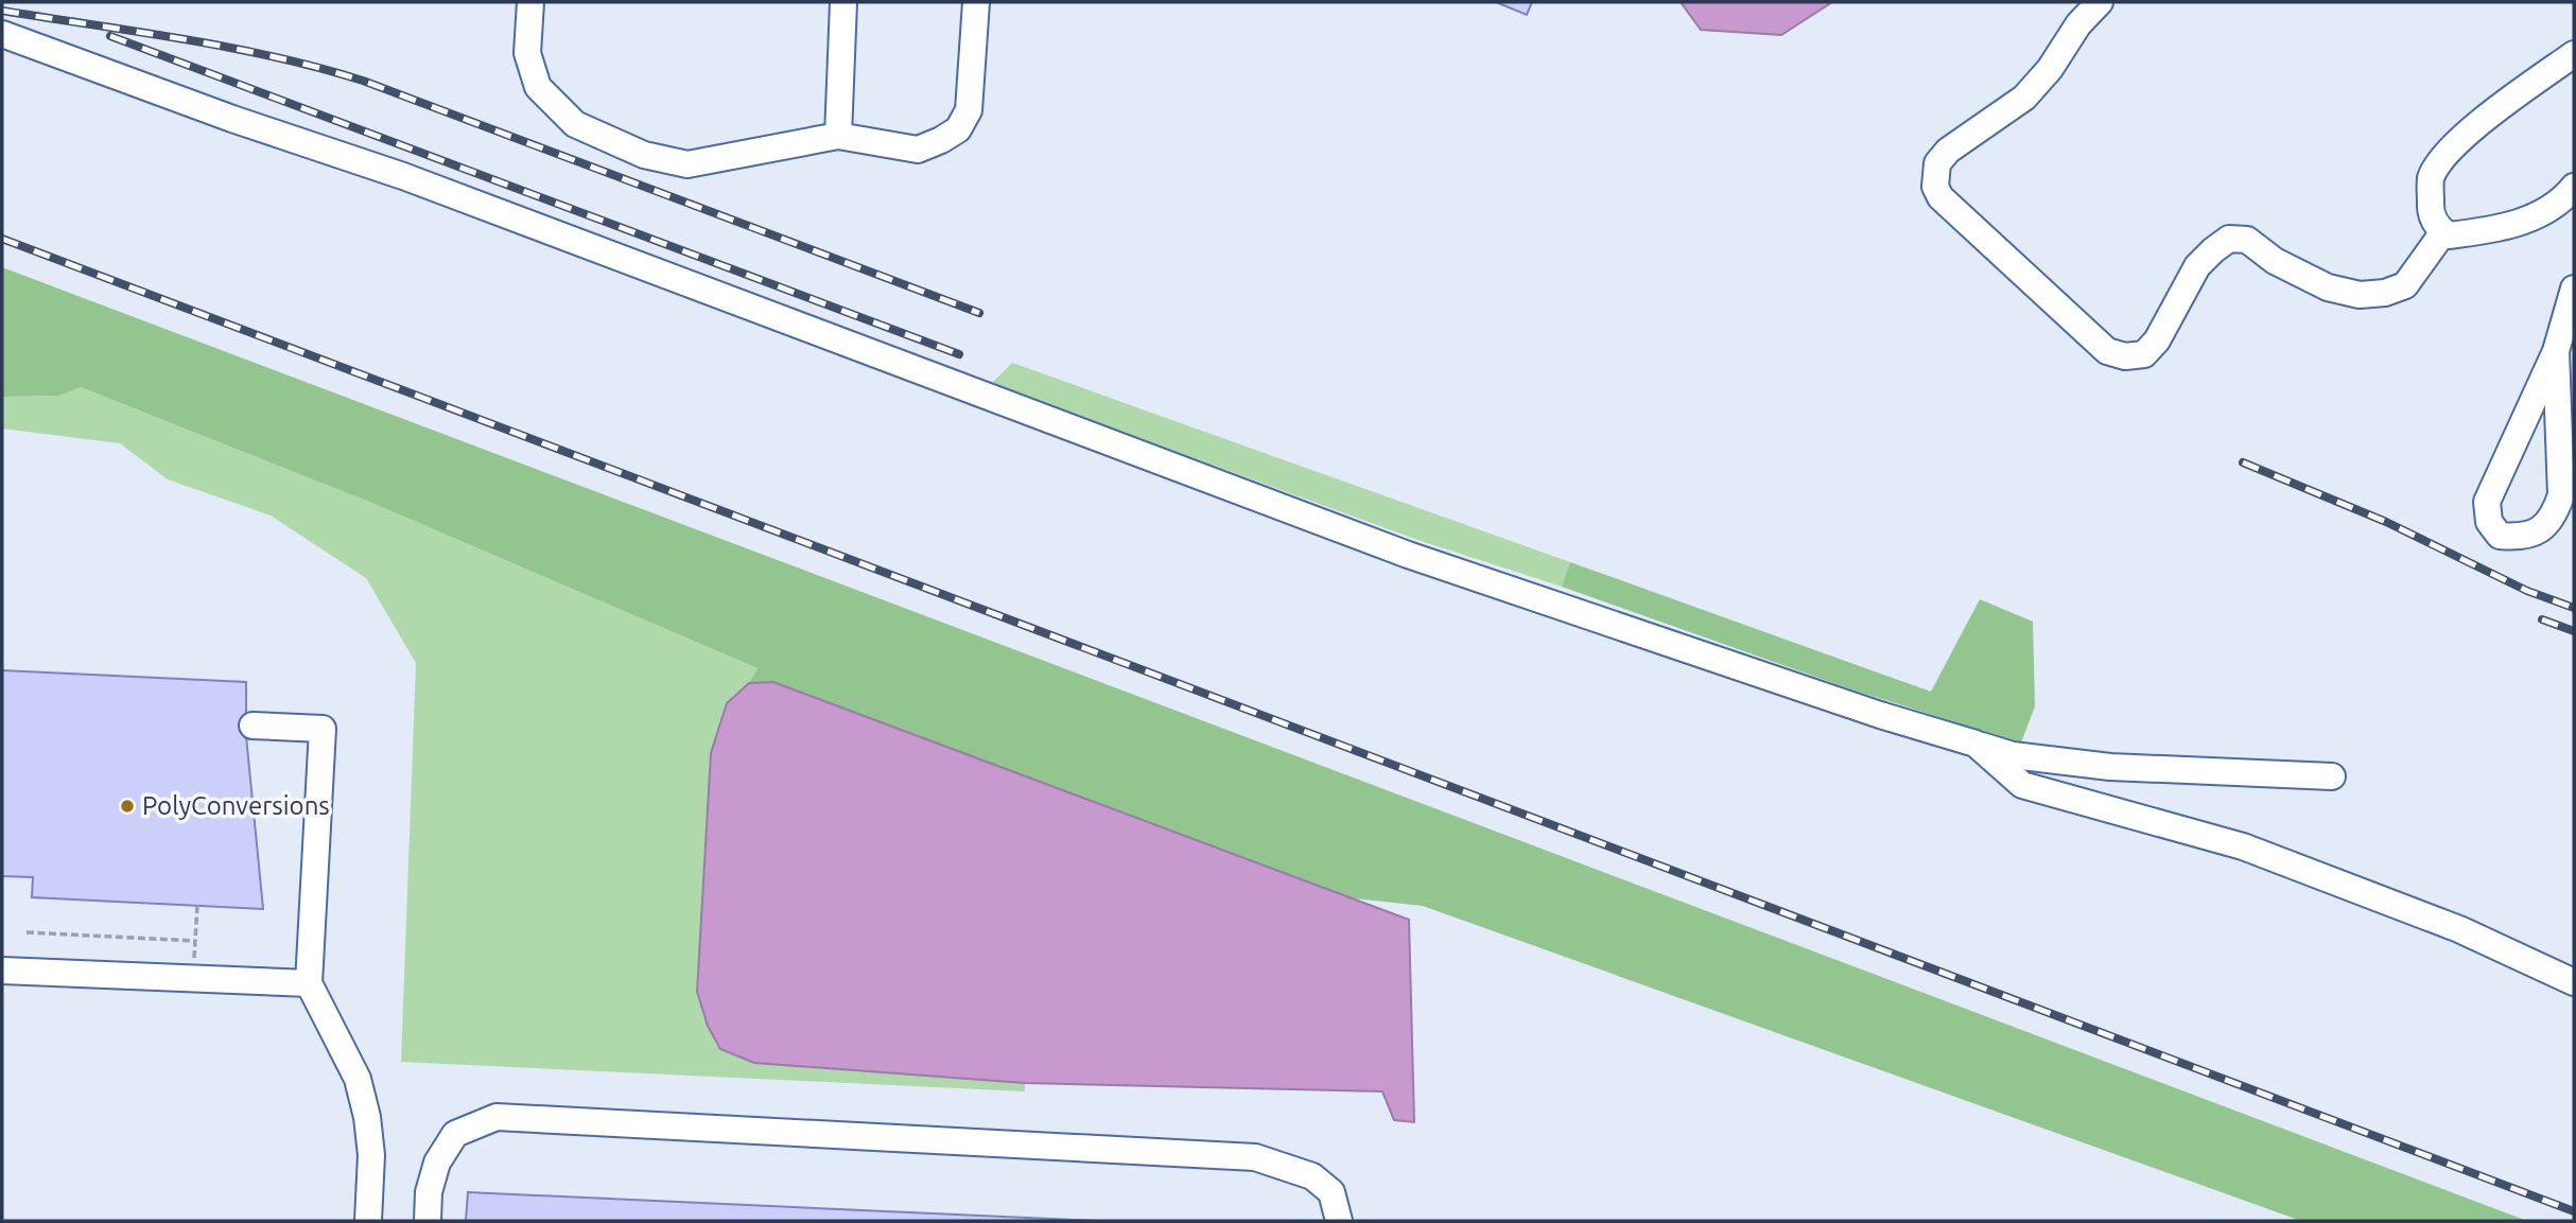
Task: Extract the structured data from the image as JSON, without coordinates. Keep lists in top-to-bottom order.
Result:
{
  "places": ["PolyConversions"]
}
